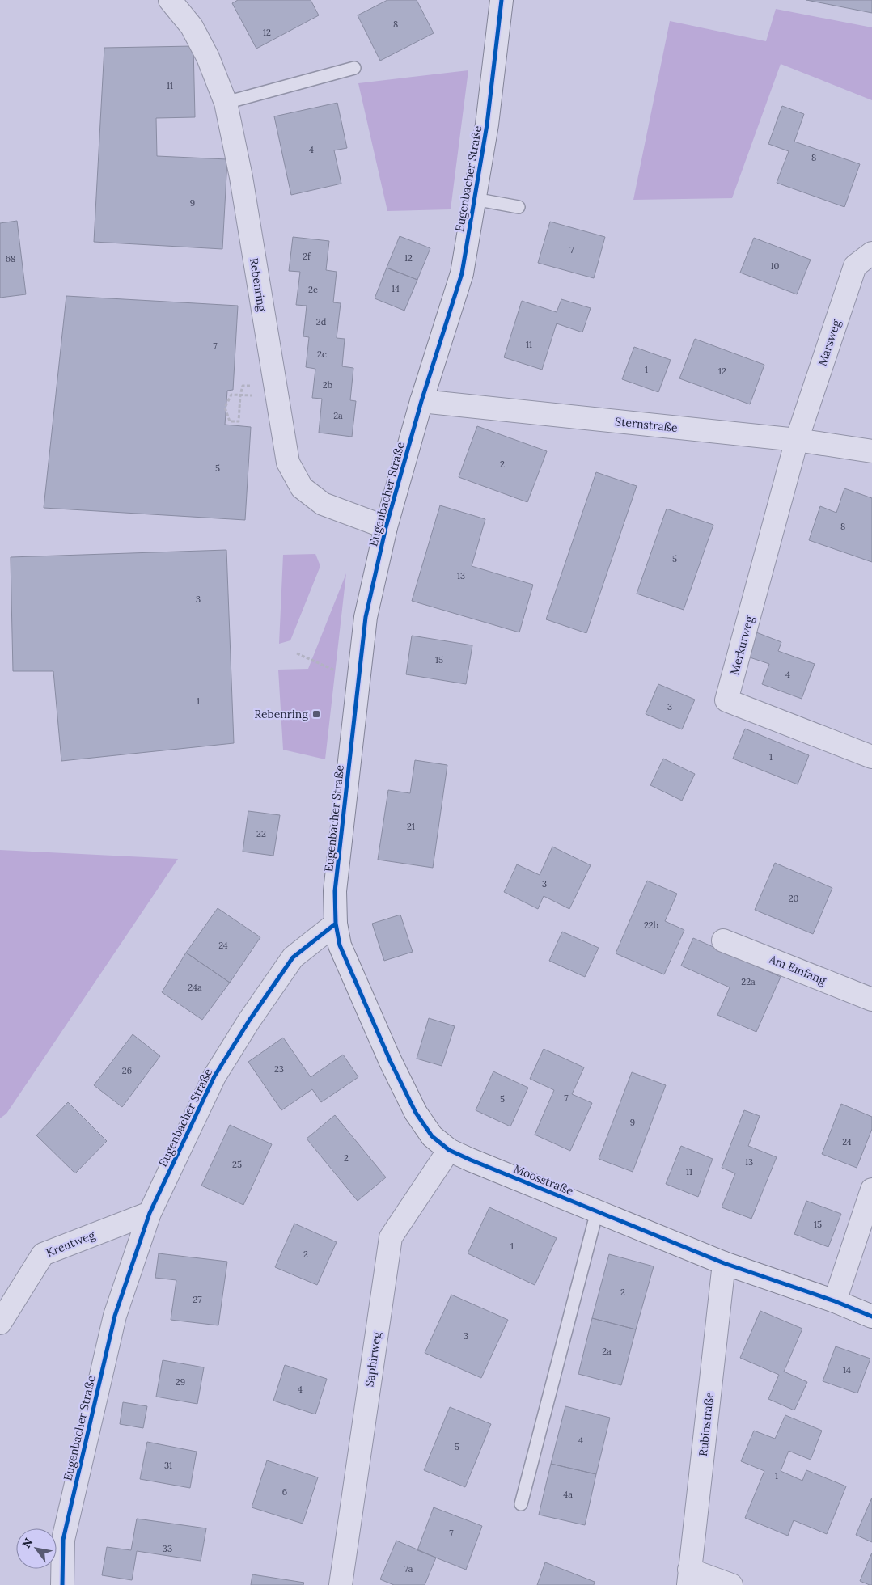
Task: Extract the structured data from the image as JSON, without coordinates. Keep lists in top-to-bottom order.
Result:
{
  "streets": {
    "street": [
      "Eugenbacher Straße",
      "Rebenring",
      "Marsweg",
      "Sternstraße",
      "Merkurweg",
      "Am Einfang",
      "Moosstraße",
      "Kreutweg",
      "Saphirweg",
      "Rubinstraße"
    ]
  },
  "crossings": [
    ["Eugenbacher Straße", "Rebenring"],
    ["Eugenbacher Straße", "Sternstraße"],
    ["Eugenbacher Straße", "Moosstraße"],
    ["Eugenbacher Straße", "Kreutweg"],
    ["Marsweg", "Sternstraße"],
    ["Marsweg", "Merkurweg"],
    ["Sternstraße", "Merkurweg"],
    ["Moosstraße", "Saphirweg"],
    ["Moosstraße", "Rubinstraße"]
  ],
  "places": {
    "transit": ["Rebenring"]
  },
  "house_numbers": [
    "8",
    "12",
    "11",
    "4",
    "8",
    "9",
    "7",
    "2f",
    "12",
    "68",
    "10",
    "14",
    "2e",
    "2d",
    "11",
    "7",
    "2c",
    "1",
    "12",
    "2b",
    "2a",
    "2",
    "5",
    "8",
    "5",
    "13",
    "3",
    "15",
    "4",
    "1",
    "3",
    "1",
    "21",
    "22",
    "3",
    "20",
    "22b",
    "24",
    "22a",
    "24a",
    "23",
    "26",
    "7",
    "5",
    "9",
    "24",
    "2",
    "13",
    "25",
    "11",
    "15",
    "1",
    "2",
    "2",
    "27",
    "3",
    "2a",
    "14",
    "29",
    "4",
    "4",
    "5",
    "31",
    "1",
    "6",
    "4a",
    "7",
    "33",
    "7a"
  ],
  "north": "top left"
}
